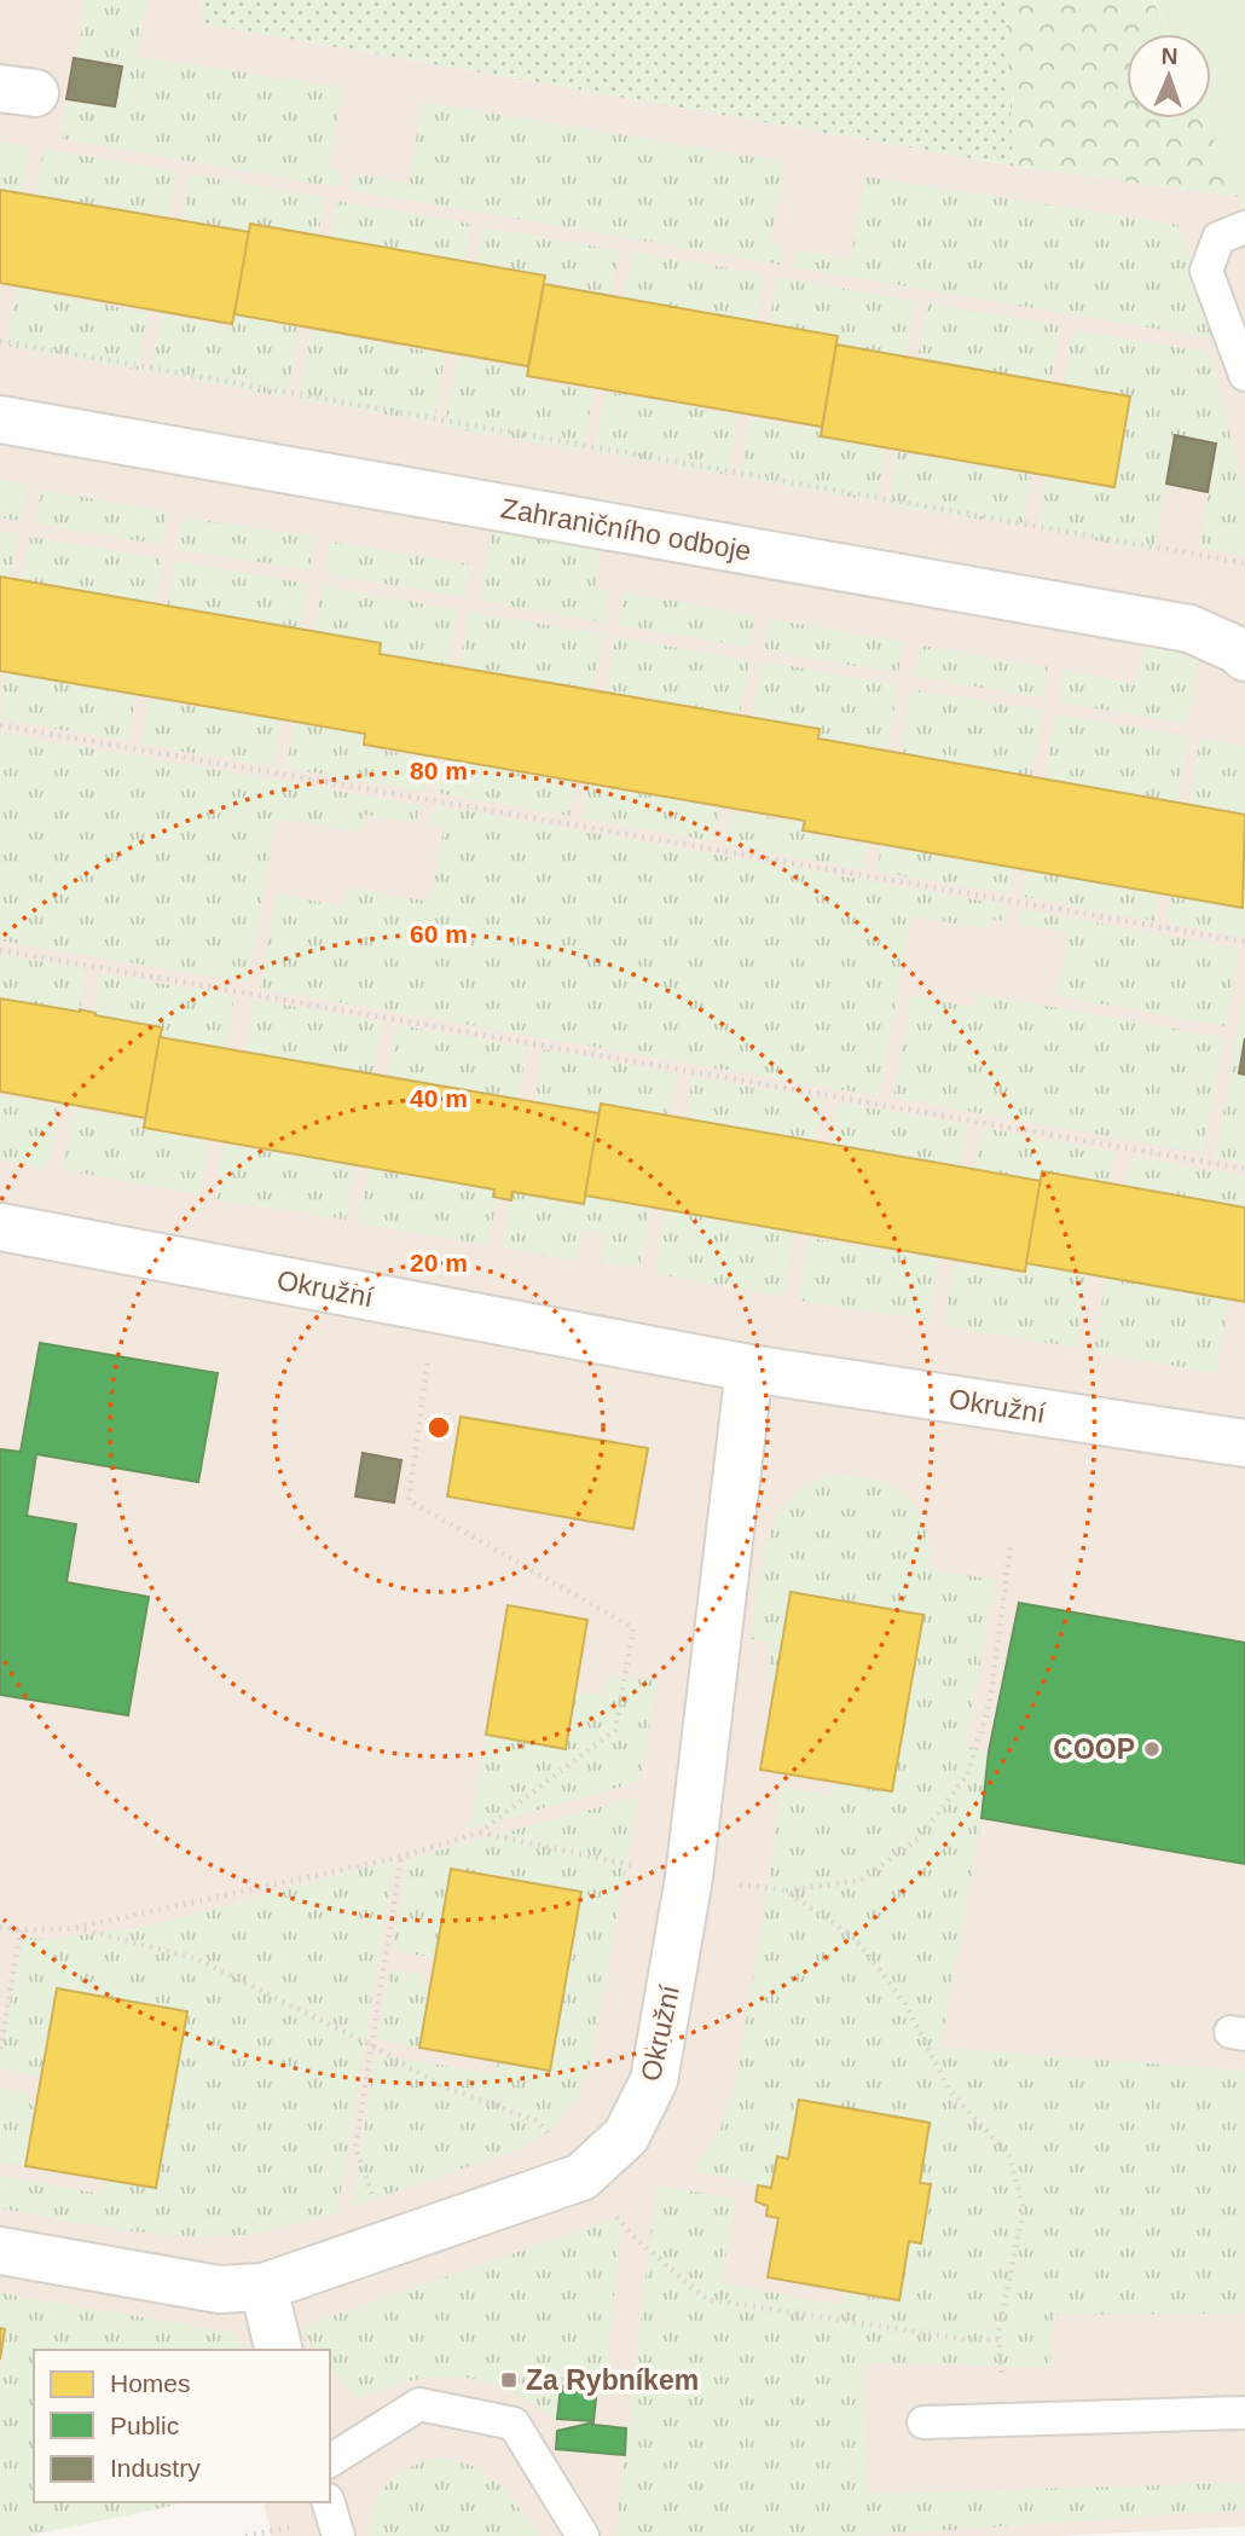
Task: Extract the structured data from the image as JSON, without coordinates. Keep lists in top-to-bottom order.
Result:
{
  "streets": {
    "street": ["Zahraničního odboje", "Okružní"]
  },
  "places": {
    "other": ["COOP"],
    "transit": ["Za Rybníkem"]
  },
  "legend": ["Homes", "Public", "Industry"],
  "north": "top",
  "rings": [
    "80 m",
    "60 m",
    "40 m",
    "20 m"
  ]
}
